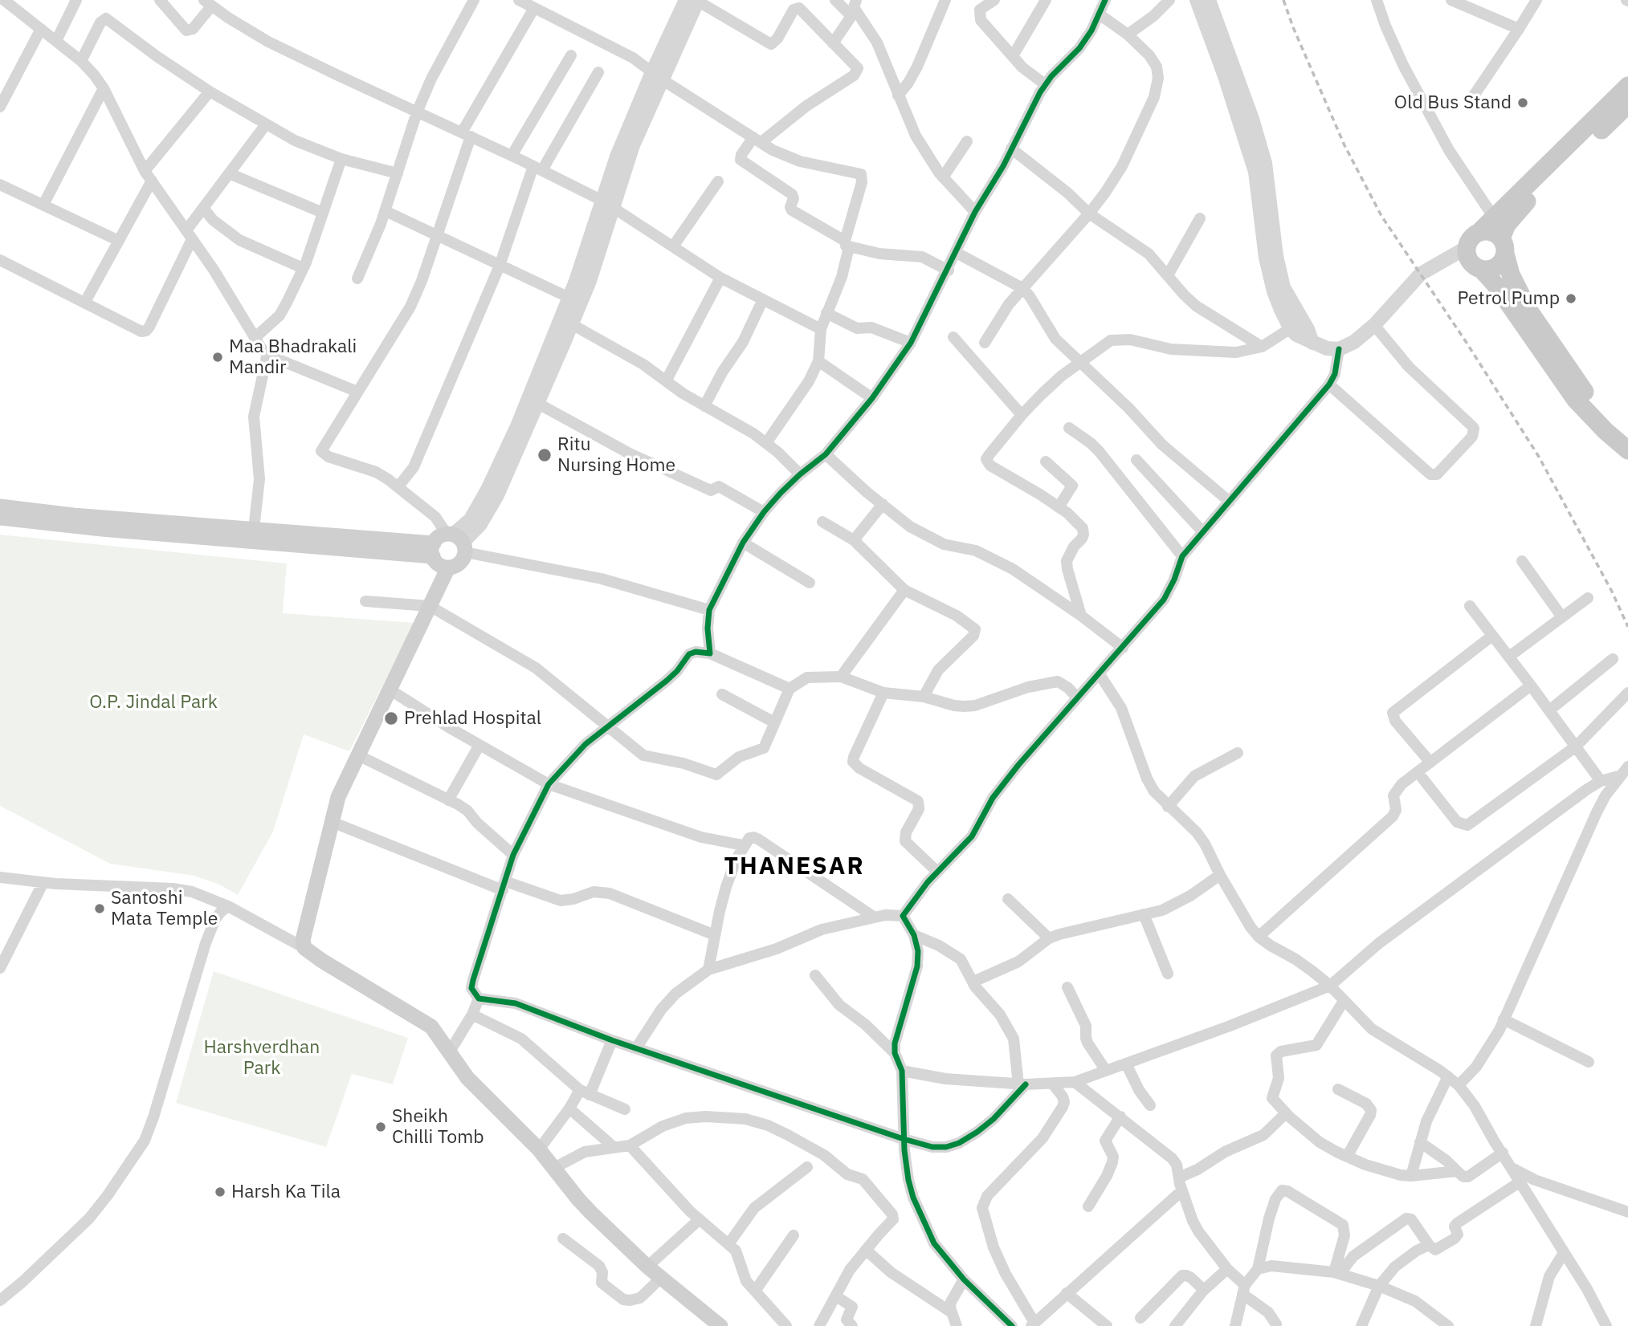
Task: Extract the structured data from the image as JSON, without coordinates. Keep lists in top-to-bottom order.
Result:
{
  "districts": ["THANESAR"],
  "parks": ["O.P. Jindal Park", "Harshverdhan Park"],
  "places": [
    "Old Bus Stand",
    "Petrol Pump",
    "Maa Bhadrakali Mandir",
    "Ritu Nursing Home",
    "Prehlad Hospital",
    "Santoshi Mata Temple",
    "Sheikh Chilli Tomb",
    "Harsh Ka Tila"
  ]
}
